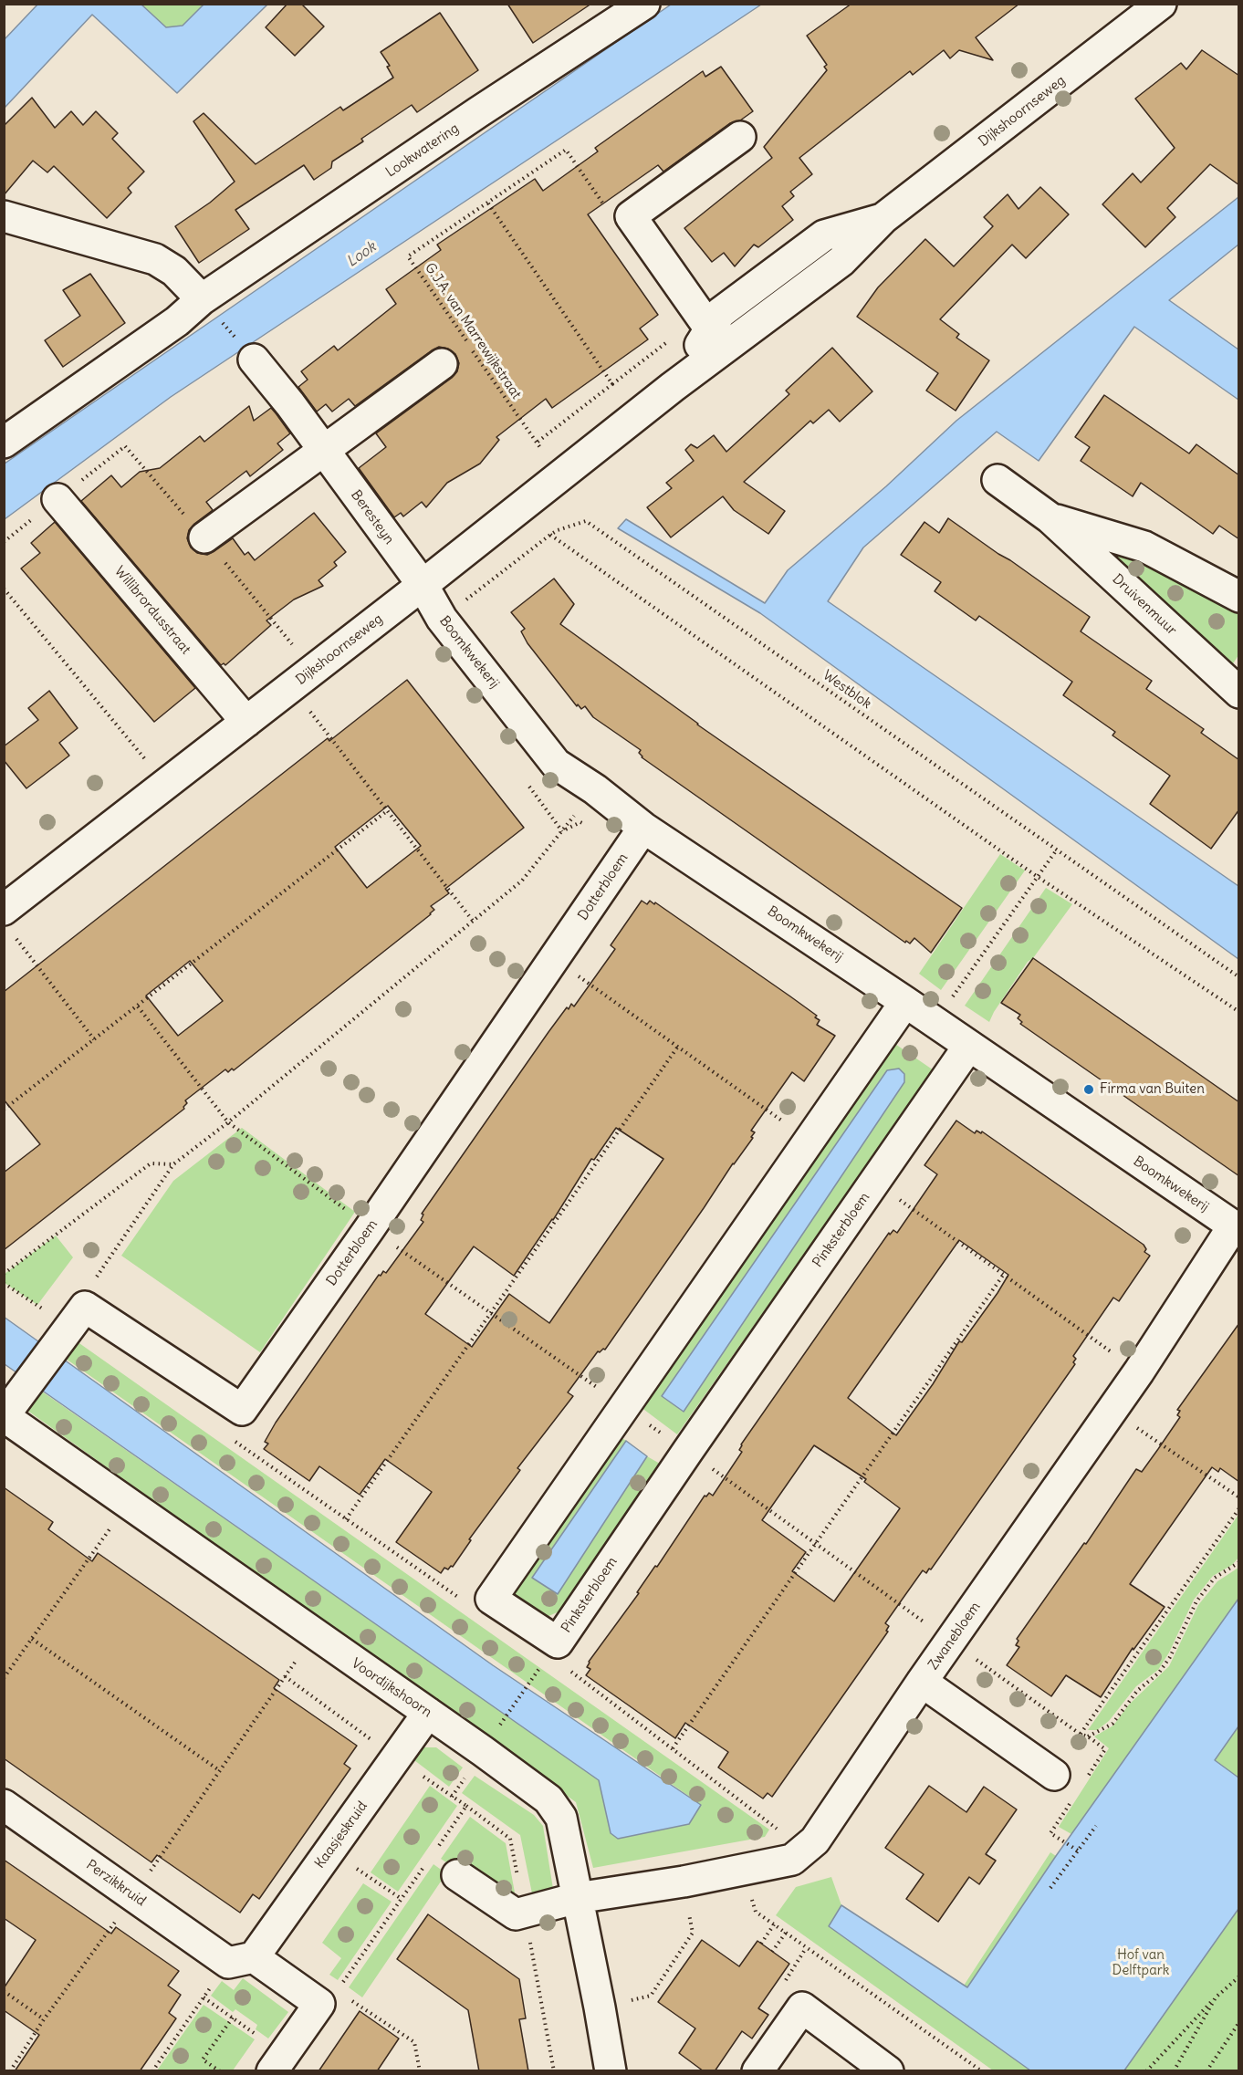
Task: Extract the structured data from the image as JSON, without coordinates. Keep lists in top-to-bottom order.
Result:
{
  "streets": {
    "street": [
      "Dijkshoornseweg",
      "Lookwatering",
      "Beresteyn",
      "Druivenmuur",
      "Willibrordusstraat",
      "Boomkwekerij",
      "Dotterbloem",
      "Pinksterbloem",
      "Zwanebloem",
      "Voordijkshoorn",
      "Kaasjeskruid",
      "Perzikkruid"
    ],
    "path": ["G.J.A. van Marrewijkstraat", "Westblok"]
  },
  "crossings": [
    ["Dijkshoornseweg", "G.J.A. van Marrewijkstraat"],
    ["Dijkshoornseweg", "Beresteyn"],
    ["Dijkshoornseweg", "Willibrordusstraat"],
    ["Dijkshoornseweg", "Boomkwekerij"],
    ["Beresteyn", "Boomkwekerij"],
    ["Boomkwekerij", "Westblok"],
    ["Boomkwekerij", "Dotterbloem"],
    ["Boomkwekerij", "Pinksterbloem"],
    ["Boomkwekerij", "Zwanebloem"],
    ["Zwanebloem", "Voordijkshoorn"],
    ["Voordijkshoorn", "Kaasjeskruid"],
    ["Kaasjeskruid", "Perzikkruid"]
  ],
  "water": ["Look"],
  "parks": ["Hof van Delftpark"],
  "places": ["Firma van Buiten"]
}
